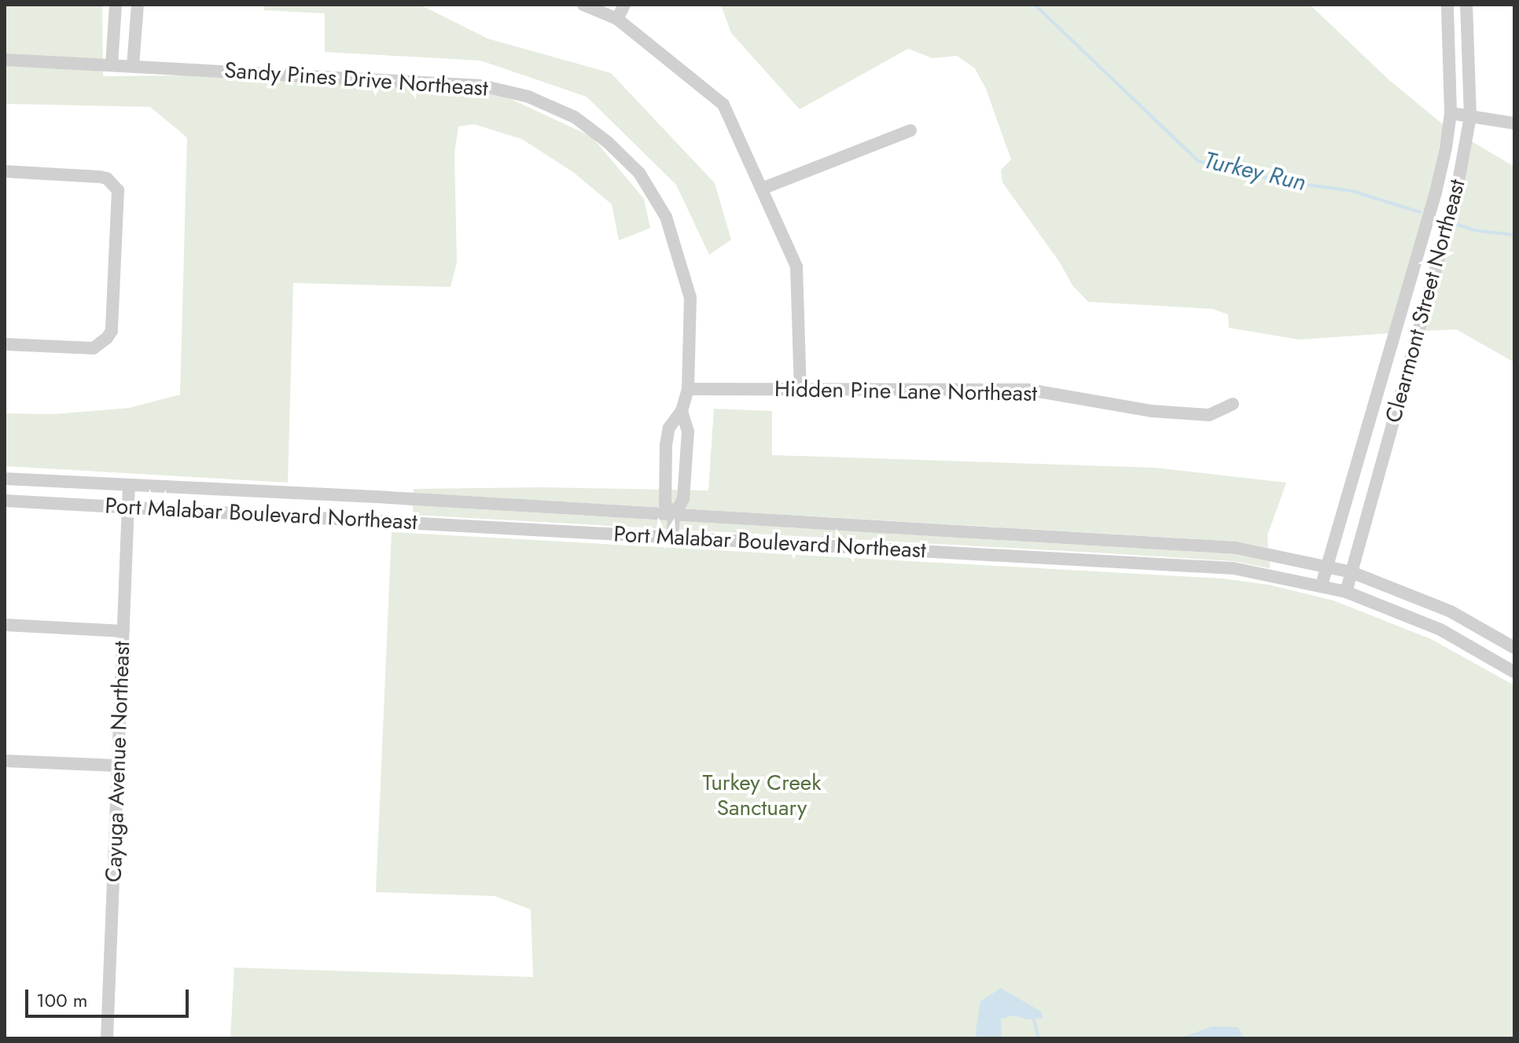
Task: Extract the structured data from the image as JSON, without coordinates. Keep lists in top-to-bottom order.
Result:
{
  "streets": {
    "street": [
      "Sandy Pines Drive Northeast",
      "Clearmont Street Northeast",
      "Hidden Pine Lane Northeast",
      "Port Malabar Boulevard Northeast",
      "Cayuga Avenue Northeast"
    ]
  },
  "crossings": [
    ["Sandy Pines Drive Northeast", "Hidden Pine Lane Northeast"],
    ["Sandy Pines Drive Northeast", "Port Malabar Boulevard Northeast"],
    ["Clearmont Street Northeast", "Port Malabar Boulevard Northeast"],
    ["Port Malabar Boulevard Northeast", "Cayuga Avenue Northeast"]
  ],
  "water": ["Turkey Run"],
  "parks": ["Turkey Creek Sanctuary"],
  "scale_bar": "100 m"
}
